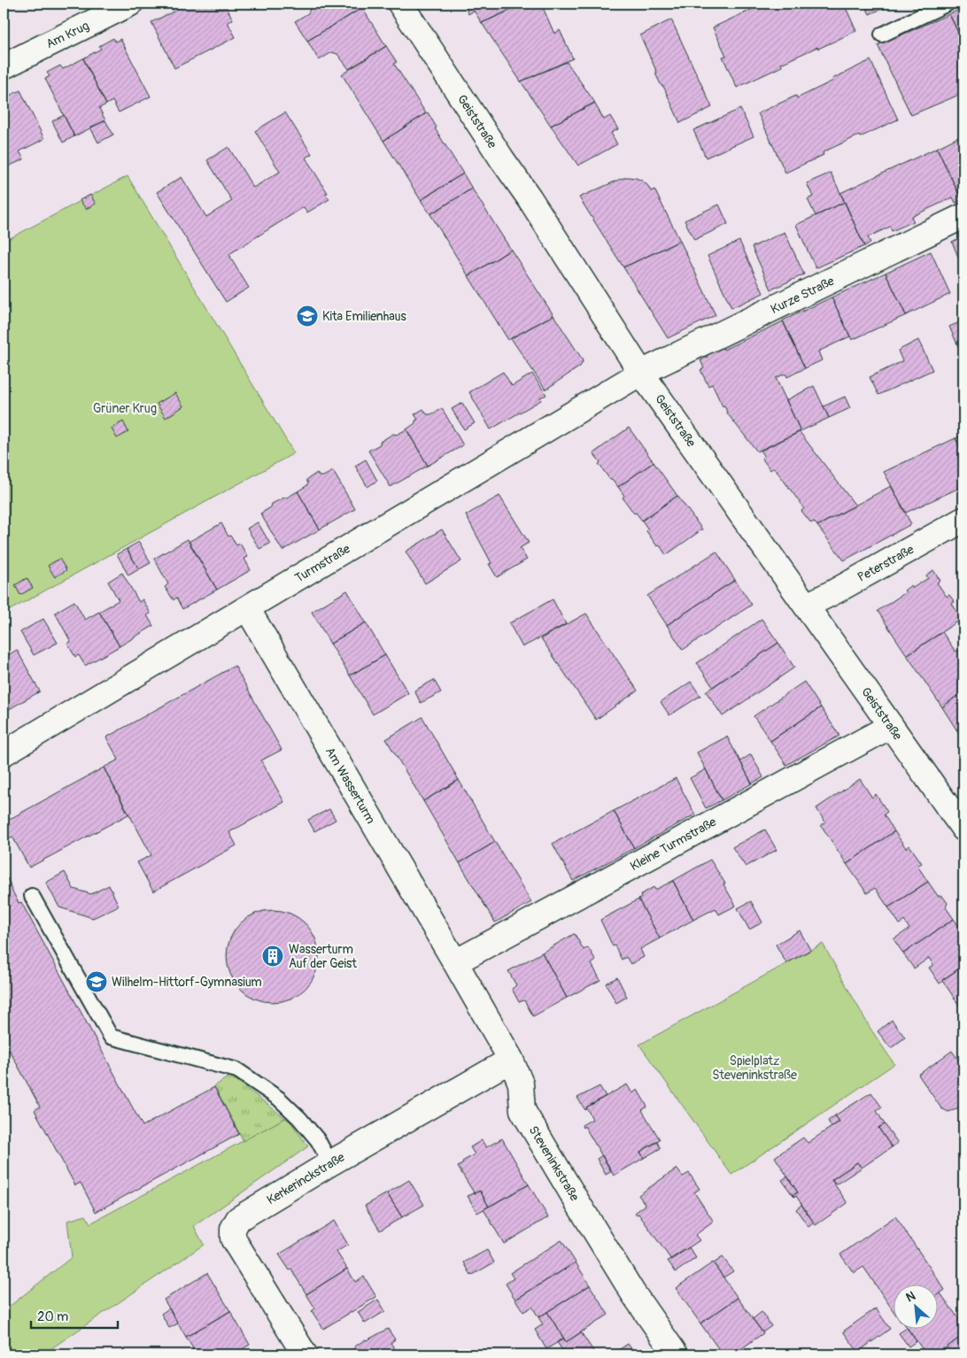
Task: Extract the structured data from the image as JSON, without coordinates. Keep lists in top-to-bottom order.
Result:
{
  "streets": {
    "street": [
      "Am Krug",
      "Geiststraße",
      "Kurze Straße",
      "Turmstraße",
      "Peterstraße",
      "Am Wasserturm",
      "Kleine Turmstraße",
      "Steveninkstraße",
      "Kerkerinckstraße"
    ]
  },
  "crossings": [
    ["Geiststraße", "Kurze Straße"],
    ["Geiststraße", "Turmstraße"],
    ["Geiststraße", "Peterstraße"],
    ["Geiststraße", "Kleine Turmstraße"],
    ["Kurze Straße", "Turmstraße"],
    ["Turmstraße", "Am Wasserturm"],
    ["Am Wasserturm", "Kleine Turmstraße"],
    ["Am Wasserturm", "Steveninkstraße"],
    ["Kleine Turmstraße", "Steveninkstraße"],
    ["Steveninkstraße", "Kerkerinckstraße"]
  ],
  "parks": ["Grüner Krug", "Spielplatz Steveninkstraße"],
  "places": {
    "school or university": ["Kita Emilienhaus", "Wilhelm-Hittorf-Gymnasium"],
    "building": ["Wasserturm Auf der Geist"]
  },
  "scale_bar": "20 m",
  "north": "top left"
}
